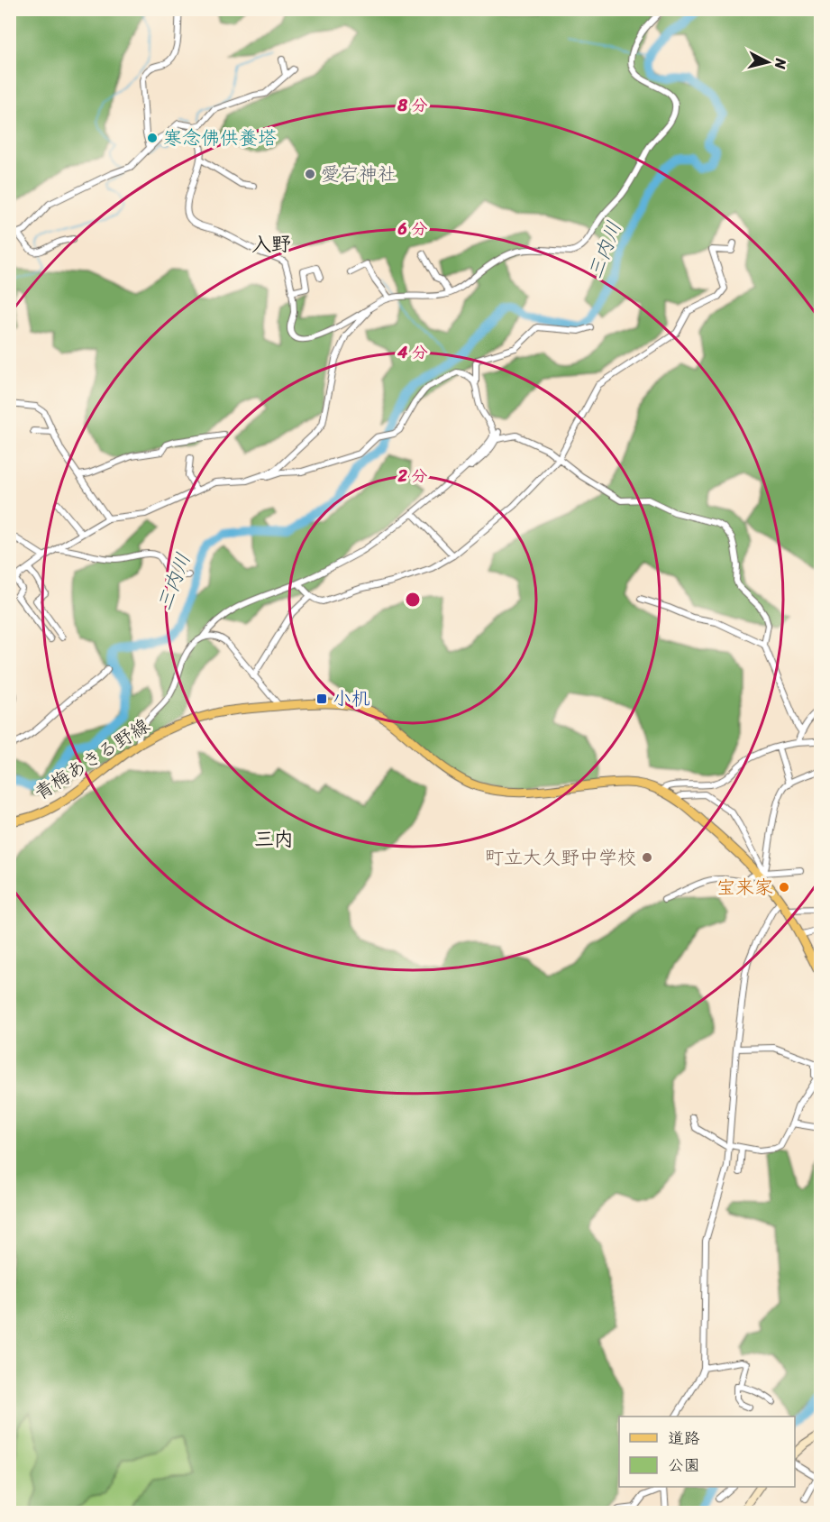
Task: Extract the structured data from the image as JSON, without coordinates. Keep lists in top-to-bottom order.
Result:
{
  "streets": {
    "main road": ["青梅あきる野線"]
  },
  "districts": ["入野", "三内"],
  "water": ["三内川"],
  "places": {
    "other": [
      "寒念佛供養塔",
      "愛宕神社",
      "町立大久野中学校",
      "宝来家"
    ],
    "transit": ["小机"]
  },
  "legend": ["道路", "公園"],
  "north": "right",
  "rings": [
    "8 分",
    "6 分",
    "4 分",
    "2 分"
  ]
}
